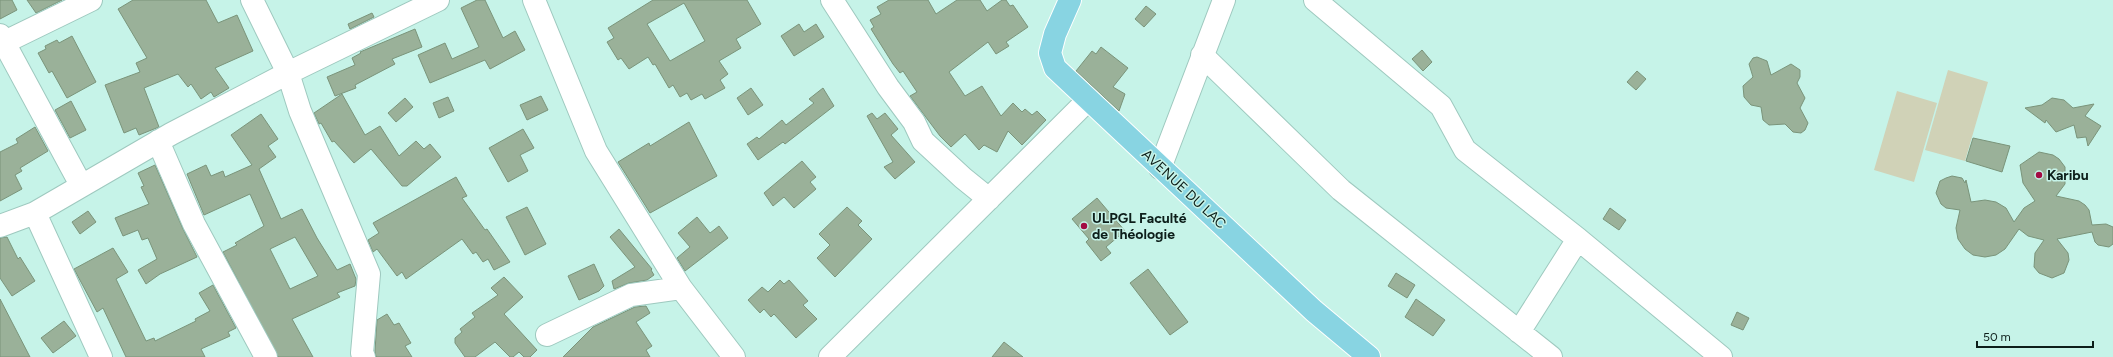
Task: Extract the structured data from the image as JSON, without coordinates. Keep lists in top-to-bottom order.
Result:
{
  "streets": {
    "main road": ["AVENUE DU LAC"]
  },
  "places": ["Karibu", "ULPGL Faculté de Théologie"],
  "scale_bar": "50 m"
}
